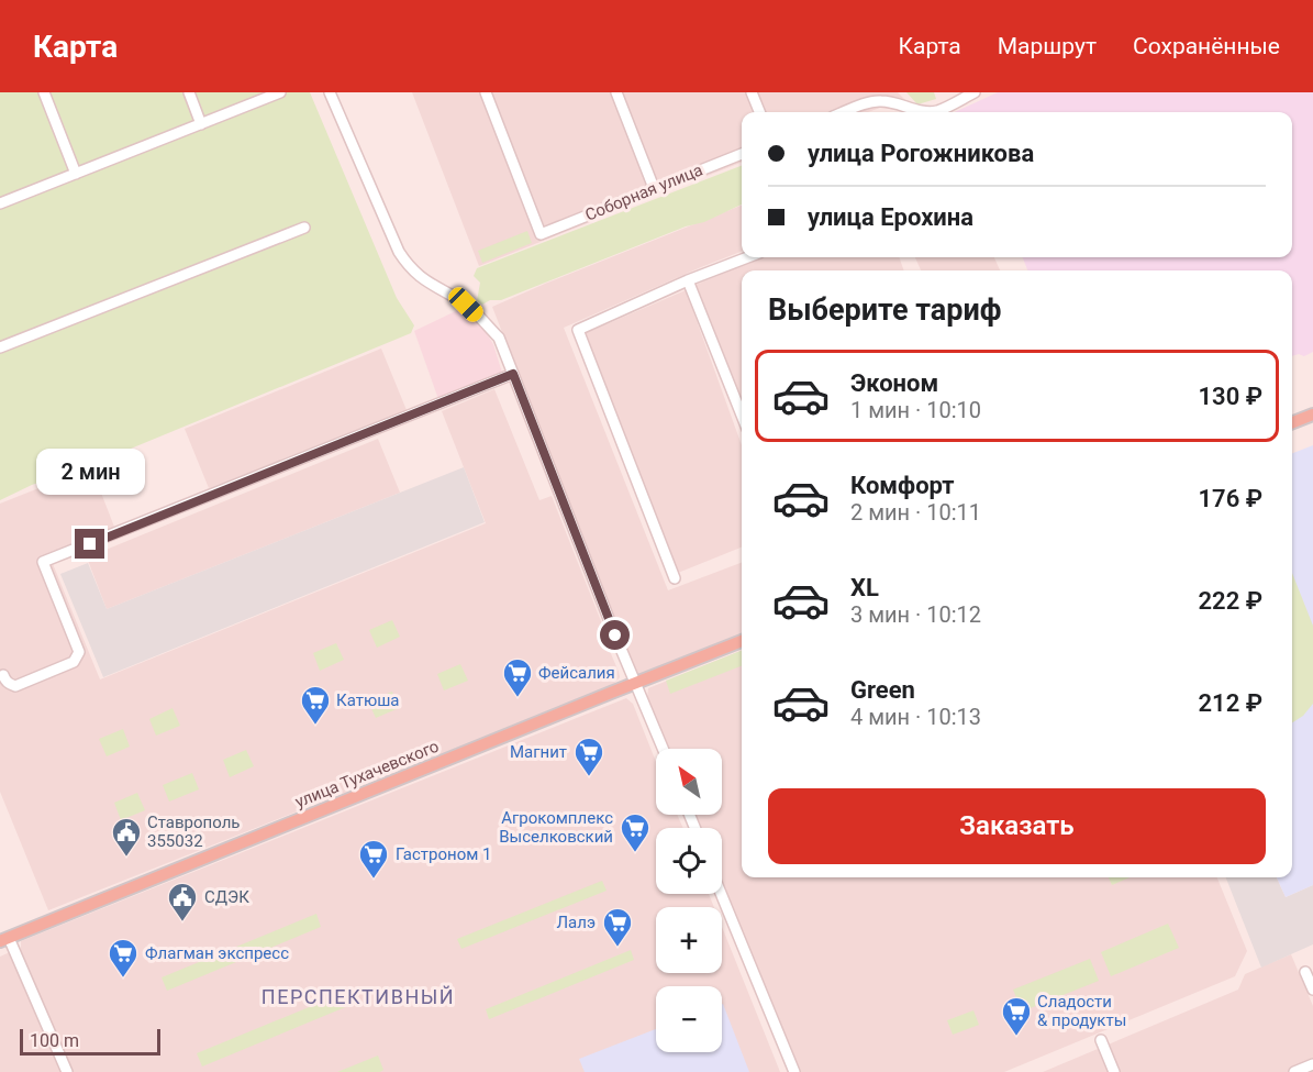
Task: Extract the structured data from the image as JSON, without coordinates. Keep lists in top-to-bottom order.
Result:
{
  "streets": {
    "main road": ["улица Тухачевского"],
    "street": ["Соборная улица"]
  },
  "districts": ["ПЕРСПЕКТИВНЫЙ"],
  "places": {
    "supermarket": [
      "Фейсалия",
      "Катюша",
      "Магнит",
      "Агрокомплекс Выселковский",
      "Гастроном 1",
      "Лалэ",
      "Флагман экспресс",
      "Сладости & продукты"
    ],
    "public building": ["Ставрополь 355032", "СДЭК"]
  },
  "scale_bar": "100 m",
  "north": "top left",
  "page": {
    "header": "Карта",
    "nav": ["Карта", "Маршрут", "Сохранённые"],
    "banner": ["улица Рогожникова", "улица Ерохина"],
    "heading": "Выберите тариф",
    "list": [
      {
        "name": "Эконом",
        "note": "1 мин · 10:10",
        "value": "130 ₽"
      },
      {
        "name": "Комфорт",
        "note": "2 мин · 10:11",
        "value": "176 ₽"
      },
      {
        "name": "XL",
        "note": "3 мин · 10:12",
        "value": "222 ₽"
      },
      {
        "name": "Green",
        "note": "4 мин · 10:13",
        "value": "212 ₽"
      }
    ],
    "bubble": "2 мин",
    "map_buttons": ["+", "−"],
    "buttons": "Заказать",
    "scale": "100 m"
  }
}
